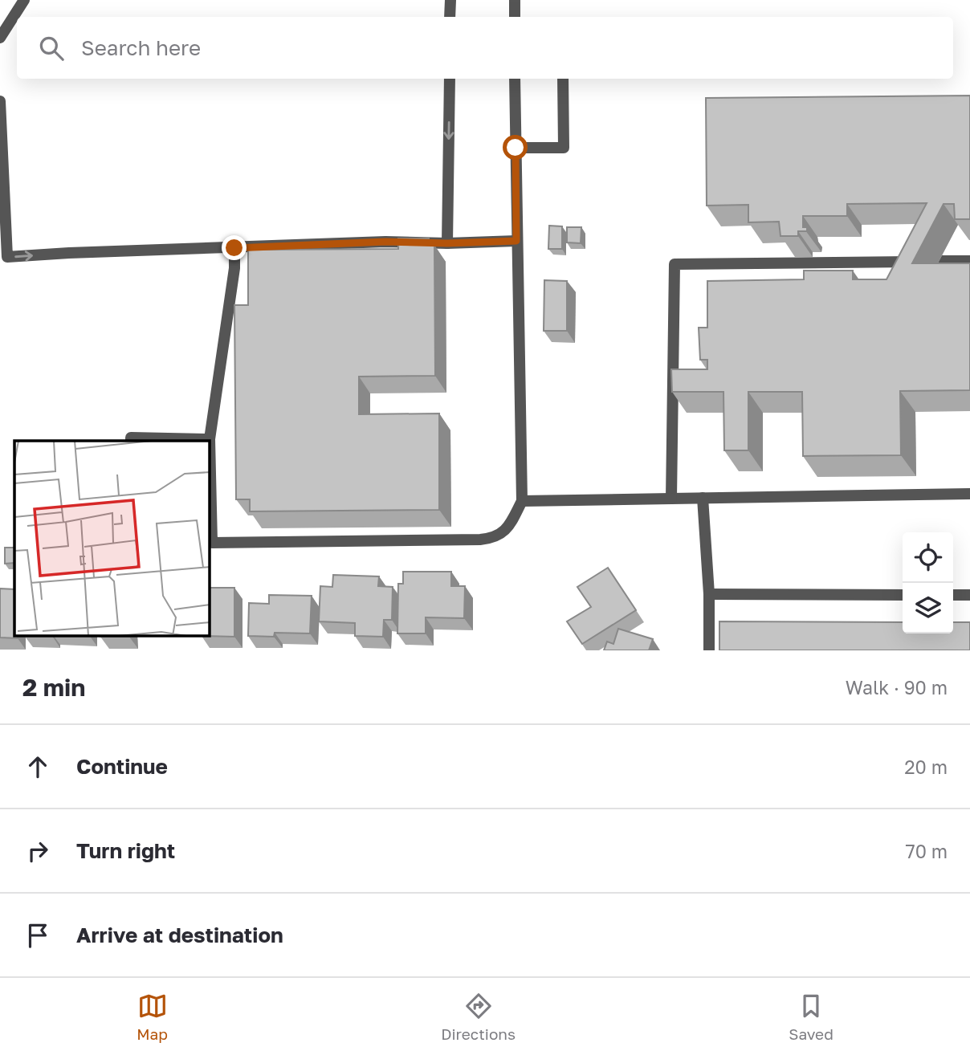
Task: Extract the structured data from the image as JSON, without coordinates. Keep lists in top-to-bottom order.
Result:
{
  "page": {
    "search": "Search here",
    "heading": ["2 min", "Walk · 90 m"],
    "list": [
      ["Continue", "20 m"],
      ["Turn right", "70 m"],
      "Arrive at destination"
    ],
    "nav": ["Map", "Directions", "Saved"]
  }
}
